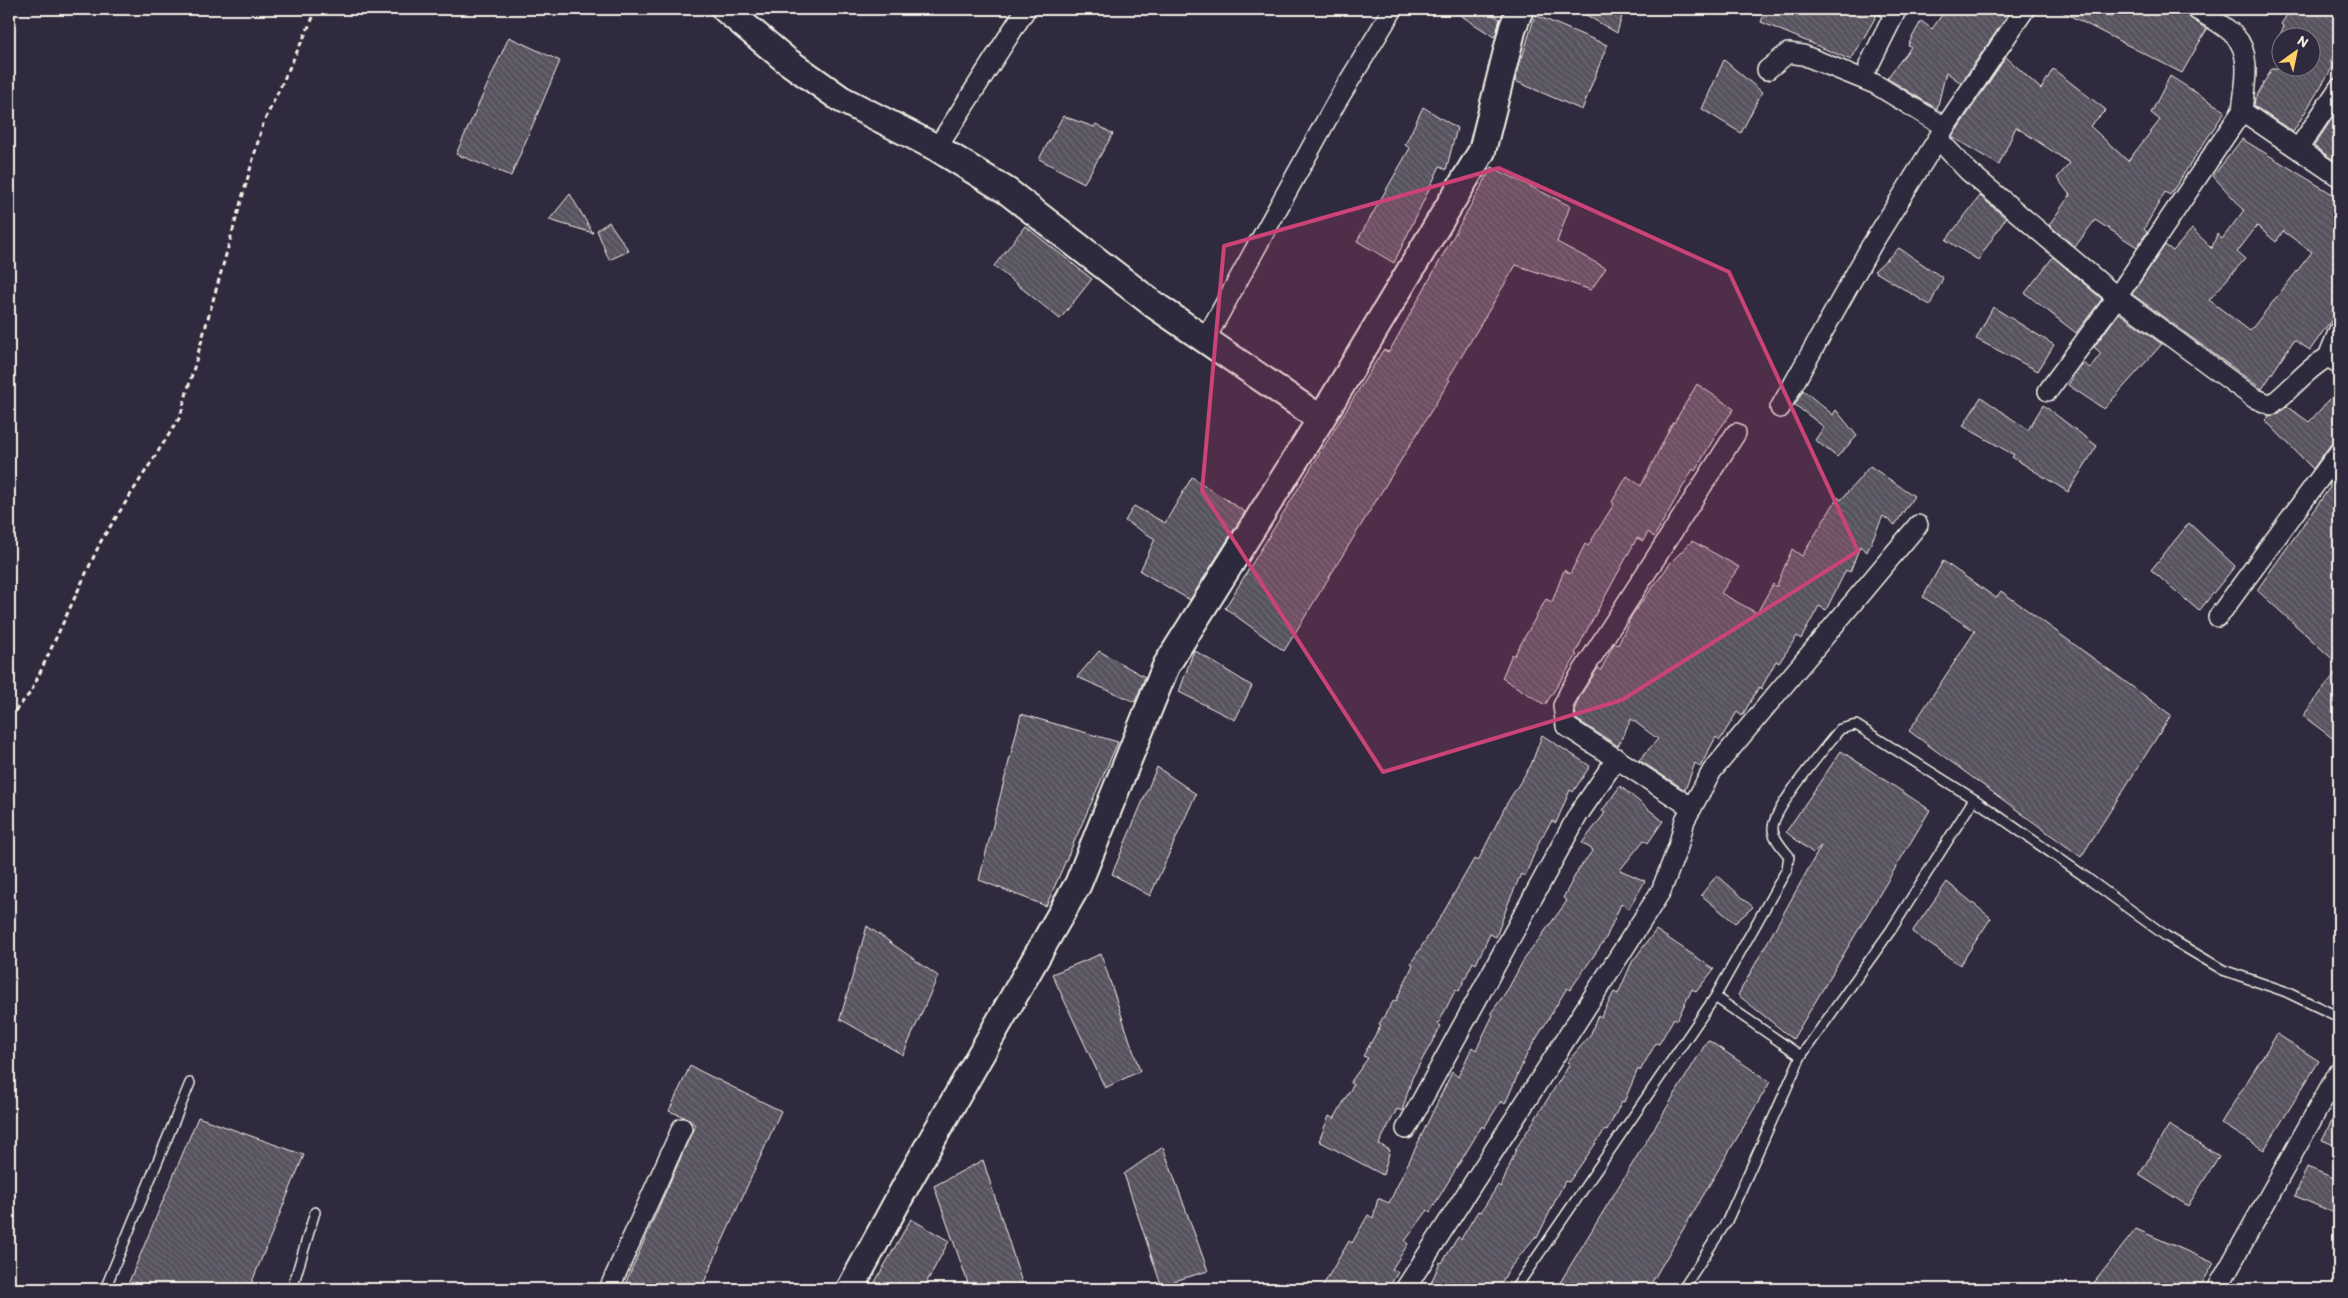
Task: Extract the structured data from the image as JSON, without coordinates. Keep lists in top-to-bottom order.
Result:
{
  "north": "top right"
}
